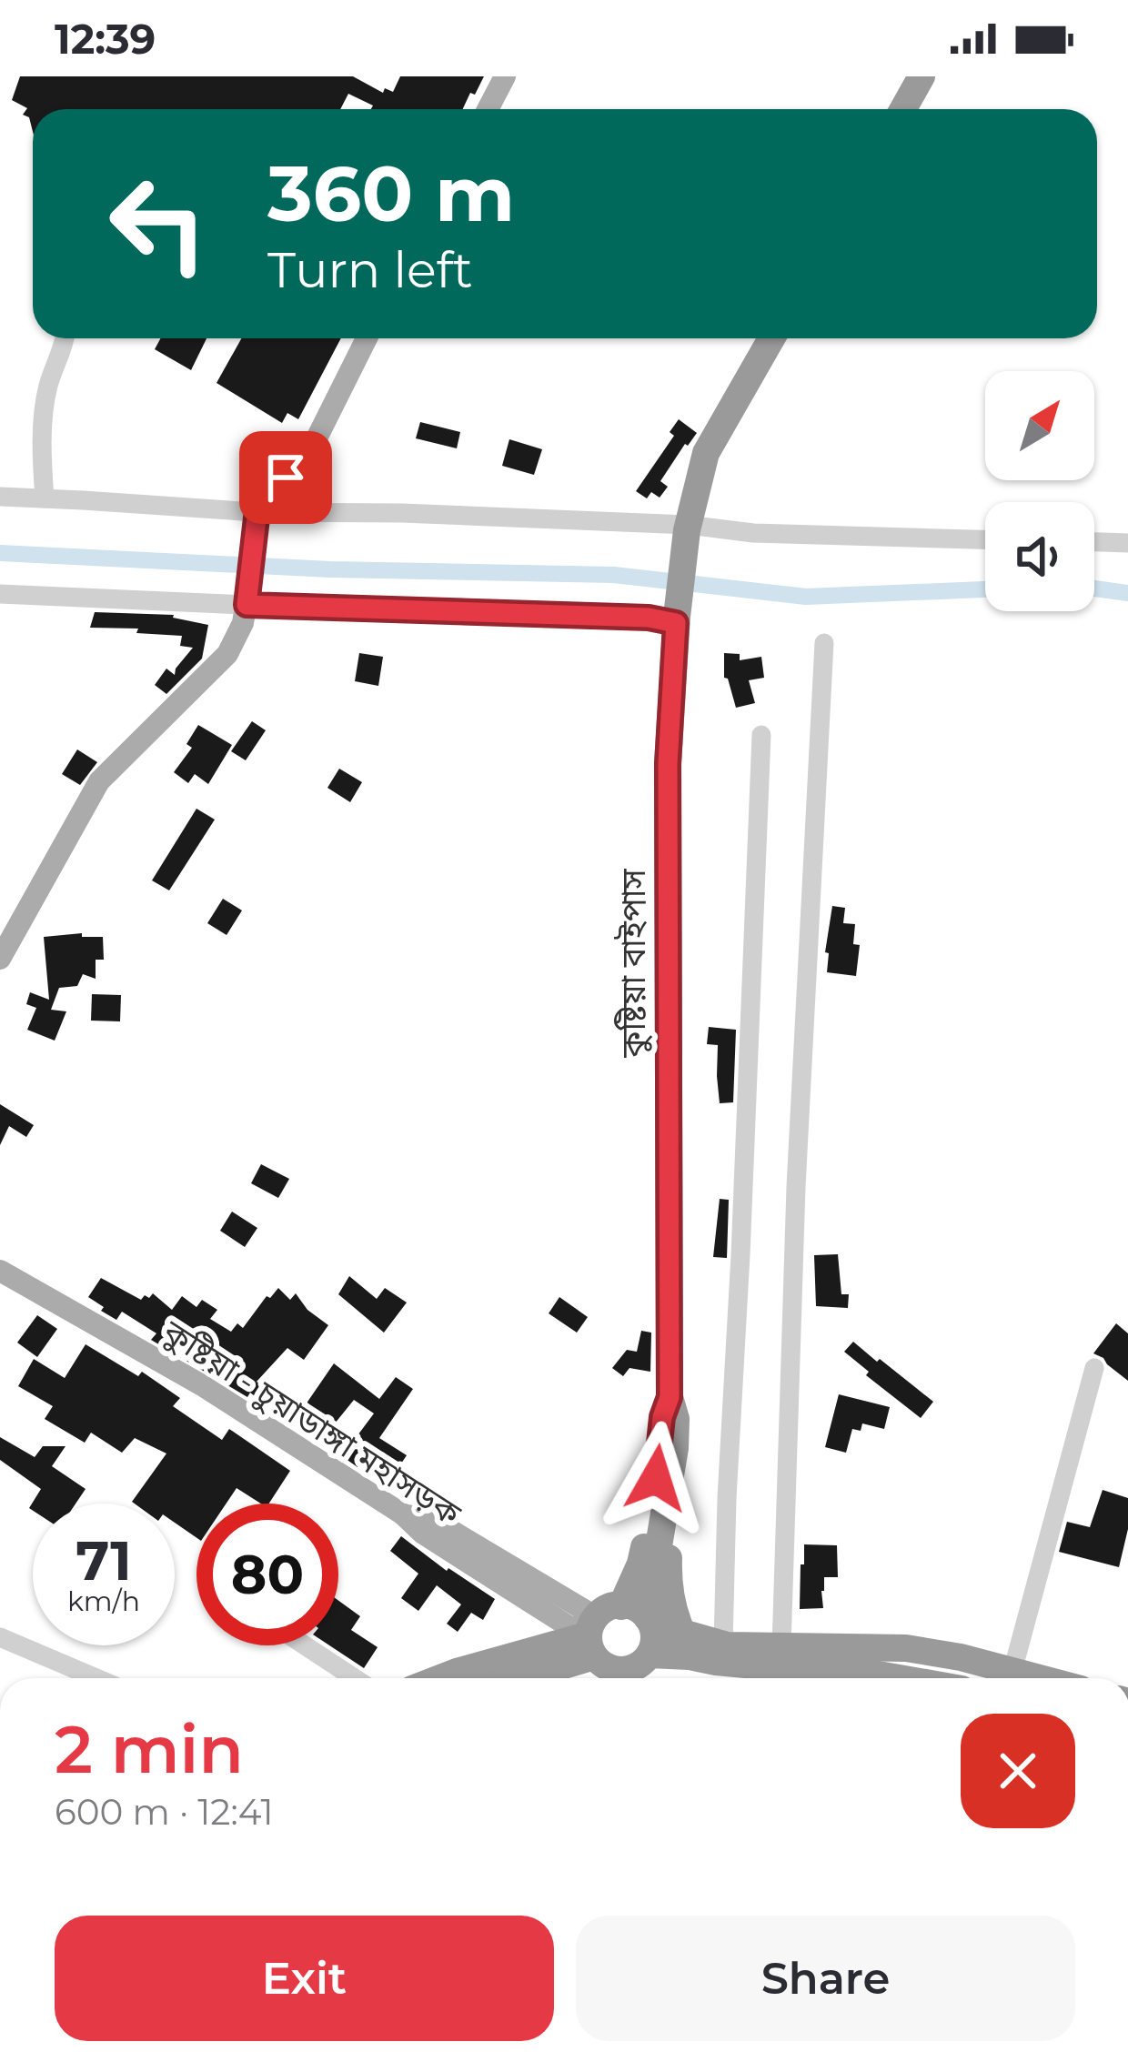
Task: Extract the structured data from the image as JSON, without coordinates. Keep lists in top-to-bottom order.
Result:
{
  "streets": {
    "highway": ["কুষ্টিয়া বাইপাস"],
    "main road": ["কুষ্টিয়া - চুয়াডাঙ্গা মহাসড়ক"]
  },
  "crossings": [
    ["কুষ্টিয়া বাইপাস", "কুষ্টিয়া - চুয়াডাঙ্গা মহাসড়ক"]
  ],
  "north": "top right",
  "page": {
    "status": "12:39",
    "turn": ["360 m", "Turn left"],
    "speed": "71 km/h",
    "limit": "80",
    "heading": ["2 min", "600 m · 12:41"],
    "buttons": ["Exit", "Share"]
  }
}
